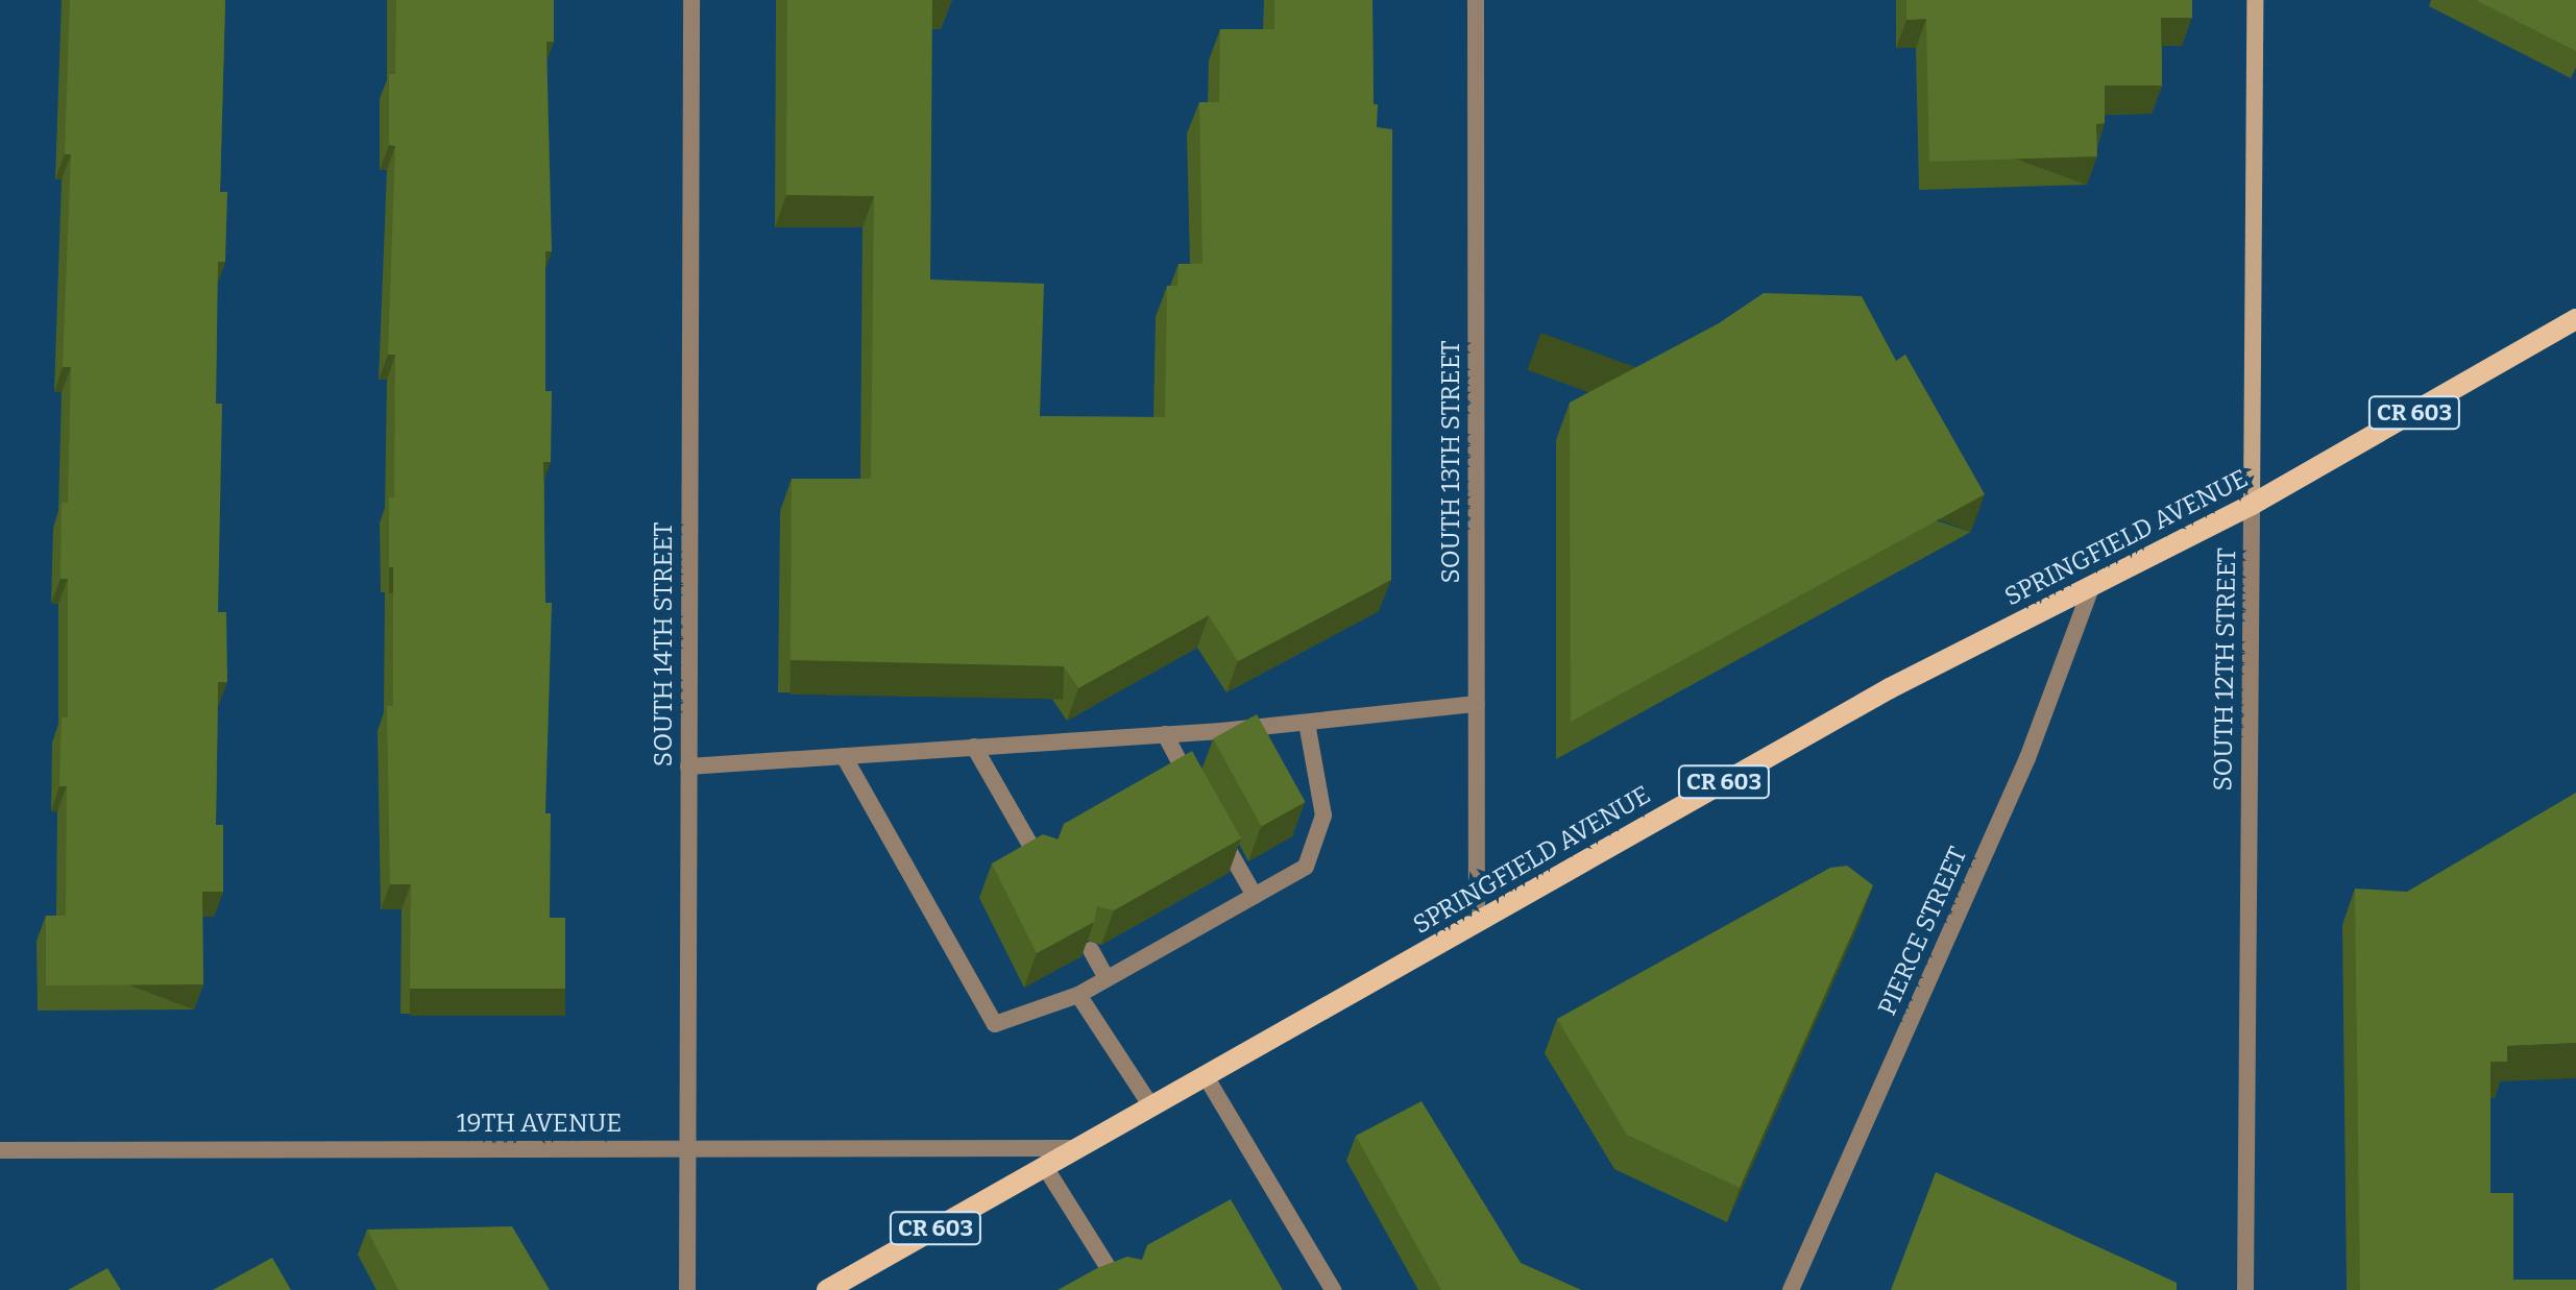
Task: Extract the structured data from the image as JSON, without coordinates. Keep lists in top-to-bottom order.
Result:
{
  "streets": {
    "main road": ["CR 603", "SPRINGFIELD AVENUE", "SOUTH 12TH STREET"],
    "street": [
      "SOUTH 13TH STREET",
      "SOUTH 14TH STREET",
      "PIERCE STREET",
      "19TH AVENUE"
    ]
  },
  "crossings": [
    ["SOUTH 13TH STREET", "SPRINGFIELD AVENUE"],
    ["SPRINGFIELD AVENUE", "SOUTH 12TH STREET"],
    ["SPRINGFIELD AVENUE", "PIERCE STREET"],
    ["SPRINGFIELD AVENUE", "19TH AVENUE"],
    ["SOUTH 14TH STREET", "19TH AVENUE"]
  ]
}
